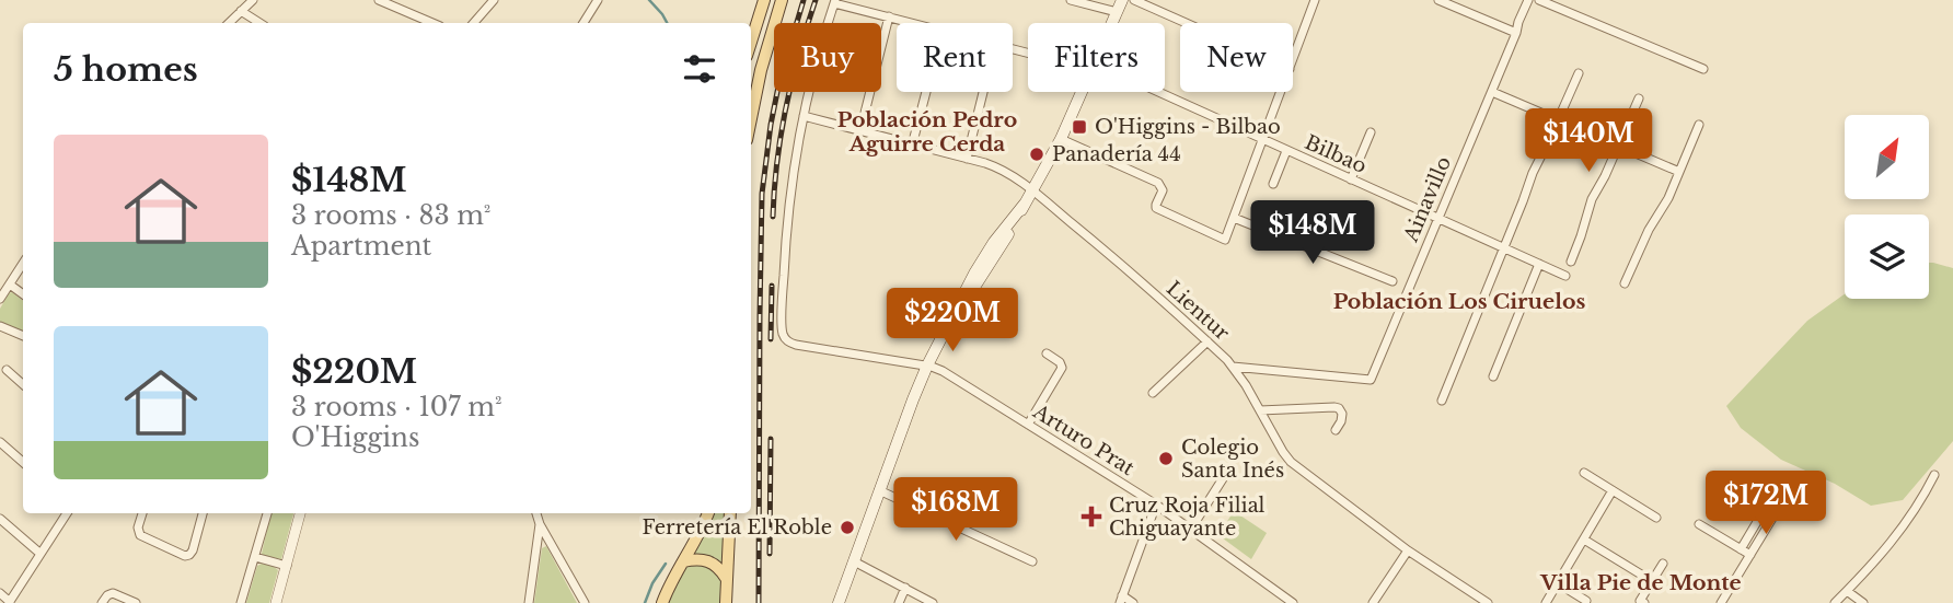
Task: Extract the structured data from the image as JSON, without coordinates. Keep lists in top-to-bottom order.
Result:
{
  "streets": {
    "street": [
      "Bilbao",
      "Ainavillo",
      "Lientur",
      "Arturo Prat"
    ]
  },
  "crossings": [
    ["Bilbao", "Ainavillo"],
    ["Ainavillo", "Lientur"],
    ["Lientur", "Arturo Prat"]
  ],
  "districts": ["Población Pedro Aguirre Cerda", "Población Los Ciruelos", "Villa Pie de Monte"],
  "places": {
    "transit": ["O'Higgins - Bilbao"],
    "other": ["Panadería 44", "Colegio Santa Inés", "Ferretería El Roble"],
    "health": ["Cruz Roja Filial Chiguayante"]
  },
  "north": "top right",
  "page": {
    "chip": [
      "Buy",
      "Rent",
      "Filters",
      "New"
    ],
    "heading": "5 homes",
    "price": [
      "$140M",
      "$148M",
      "$220M",
      "$172M",
      "$168M"
    ],
    "list": [
      {
        "name": "$148M",
        "note": "3 rooms · 83 m² · Apartment"
      },
      {
        "name": "$220M",
        "note": "3 rooms · 107 m² · O'Higgins"
      }
    ]
  }
}
